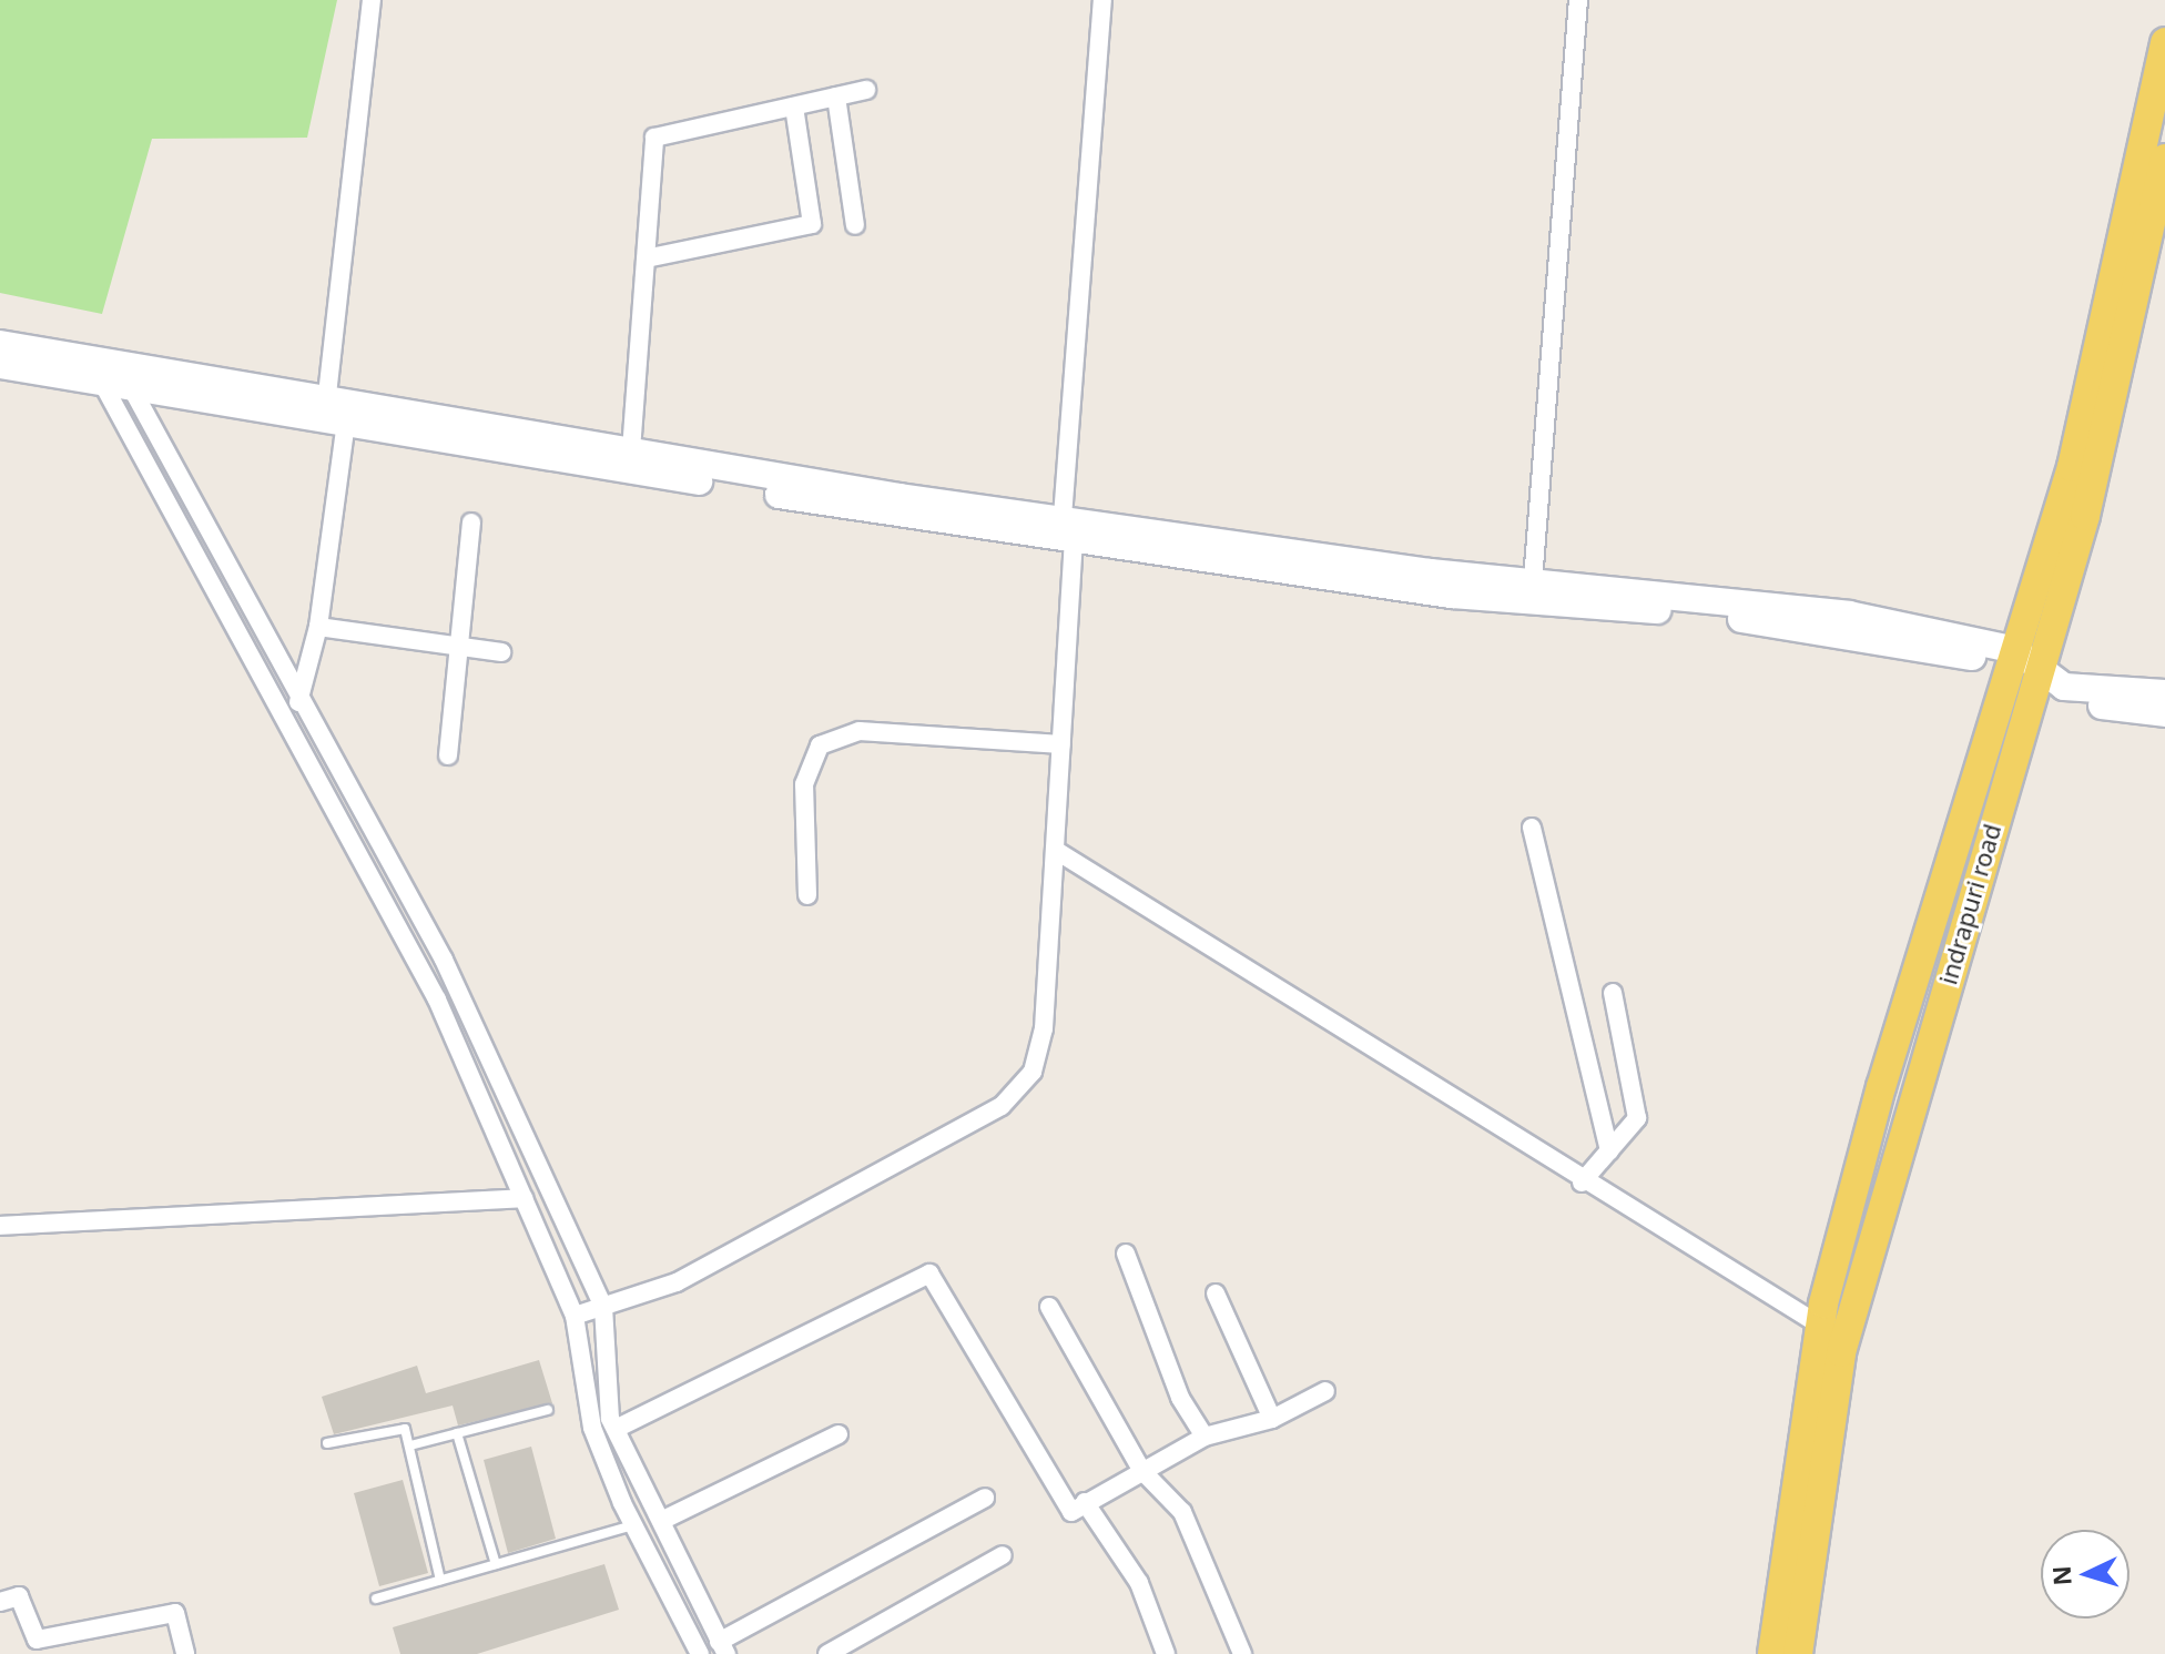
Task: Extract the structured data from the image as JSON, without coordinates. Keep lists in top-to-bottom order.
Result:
{
  "streets": {
    "main road": ["indrapuri road"]
  },
  "north": "left"
}
